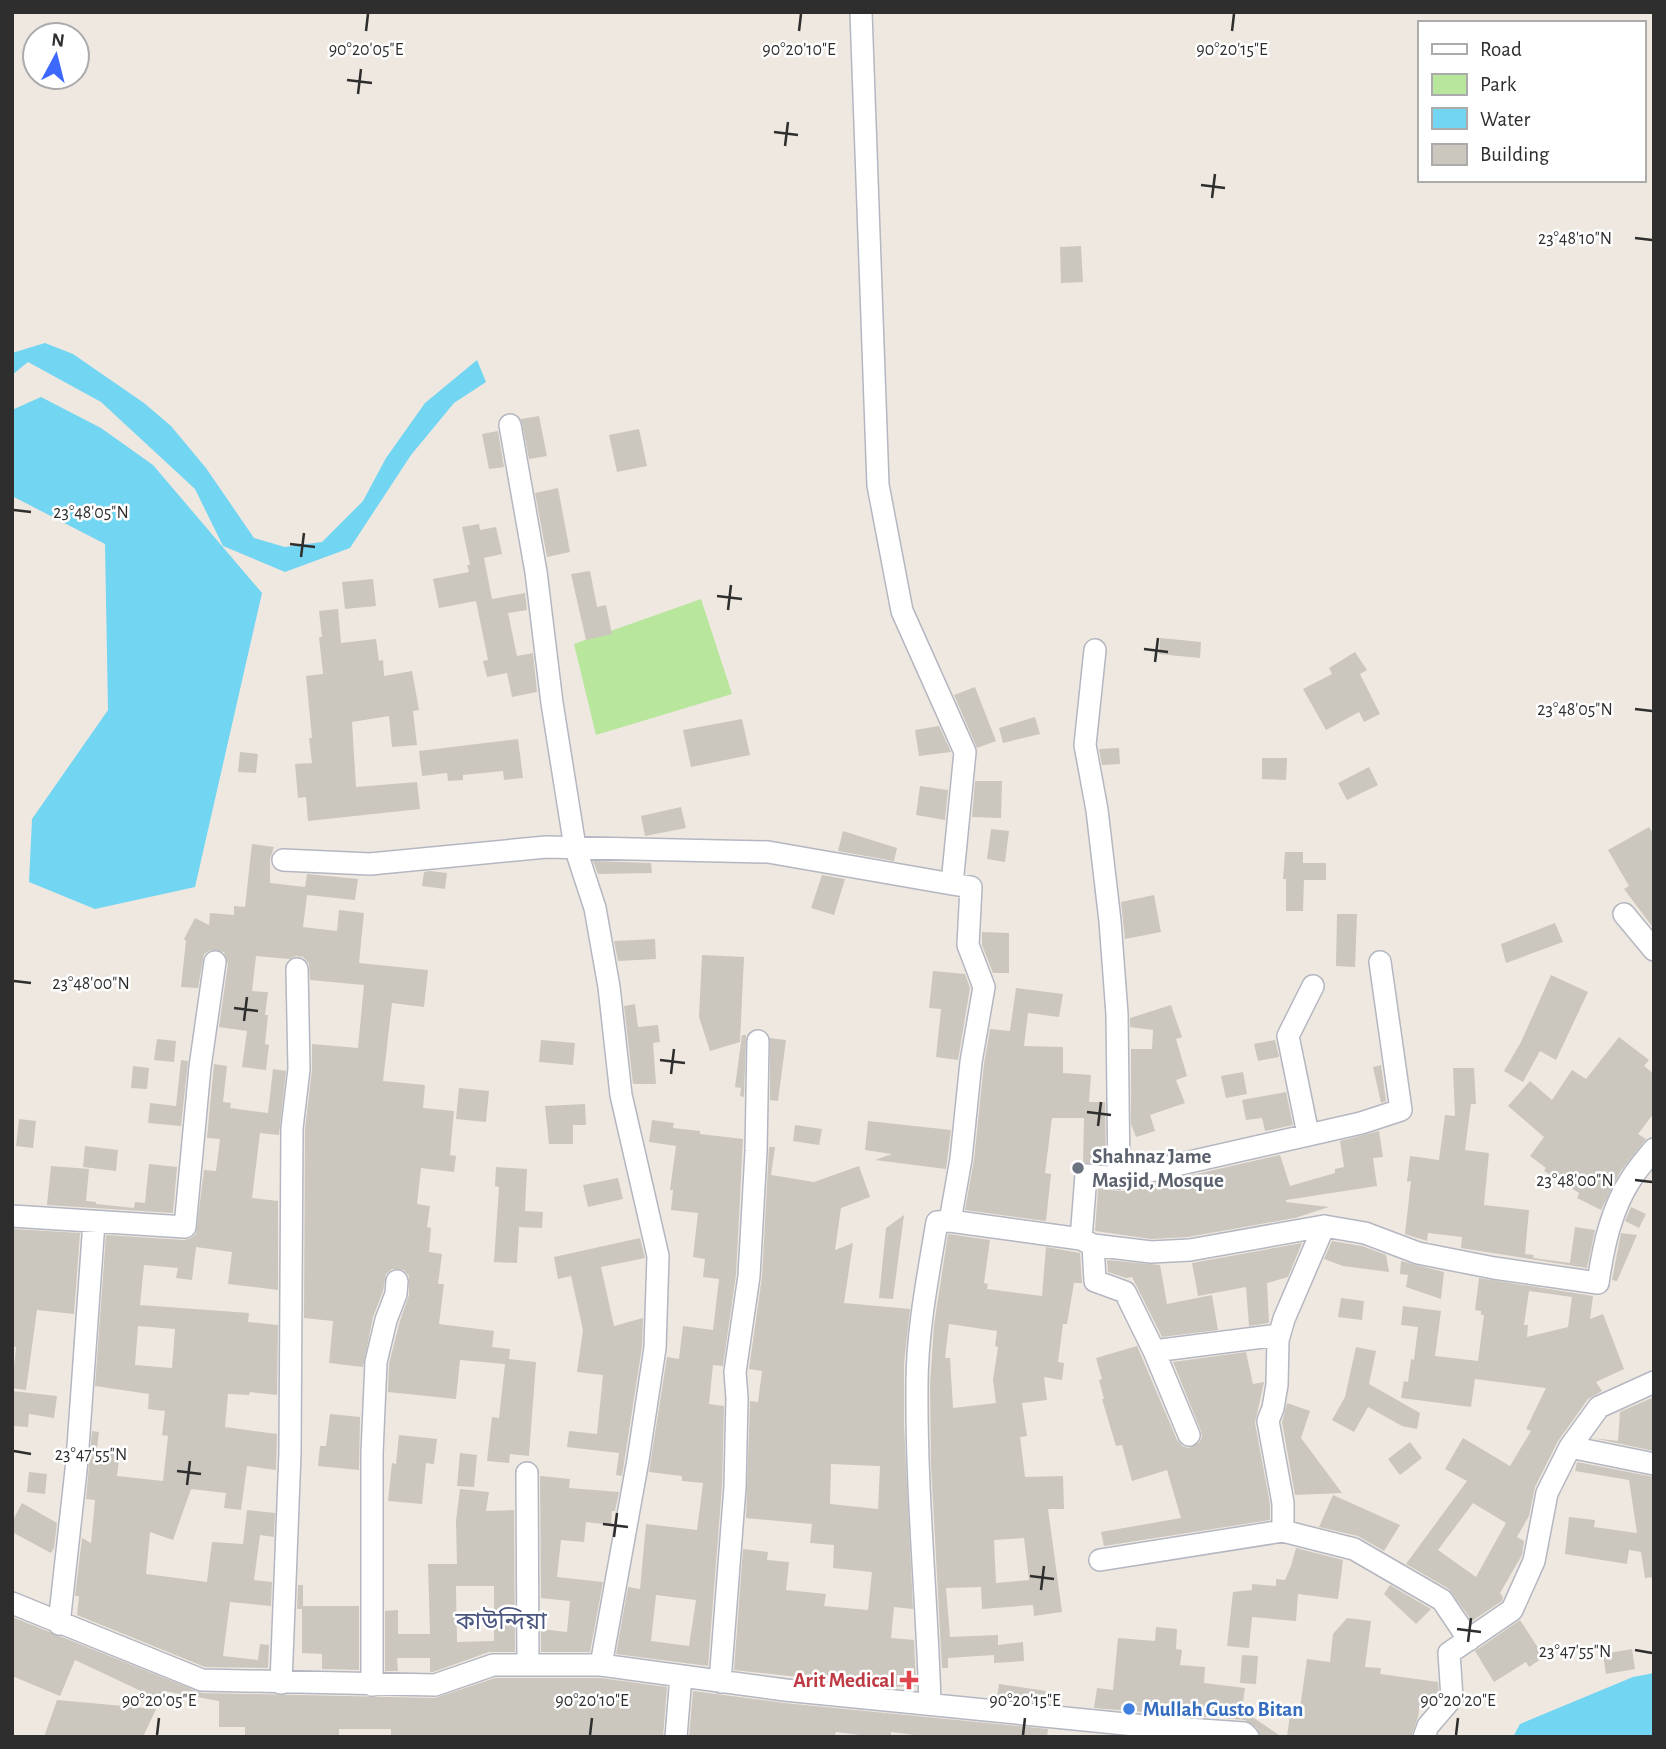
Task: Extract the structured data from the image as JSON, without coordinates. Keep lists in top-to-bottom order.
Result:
{
  "districts": ["কাউন্দিয়া"],
  "places": {
    "other": ["Shahnaz Jame Masjid, Mosque", "Mullah Gusto Bitan"],
    "health": ["Arit Medical"]
  },
  "legend": [
    "Road",
    "Park",
    "Water",
    "Building"
  ],
  "north": "top",
  "coordinates": [
    "90°20'05\"E",
    "90°20'10\"E",
    "90°20'15\"E",
    "23°48'10\"N",
    "23°48'05\"N",
    "23°48'00\"N",
    "23°47'55\"N",
    "90°20'20\"E"
  ]
}
